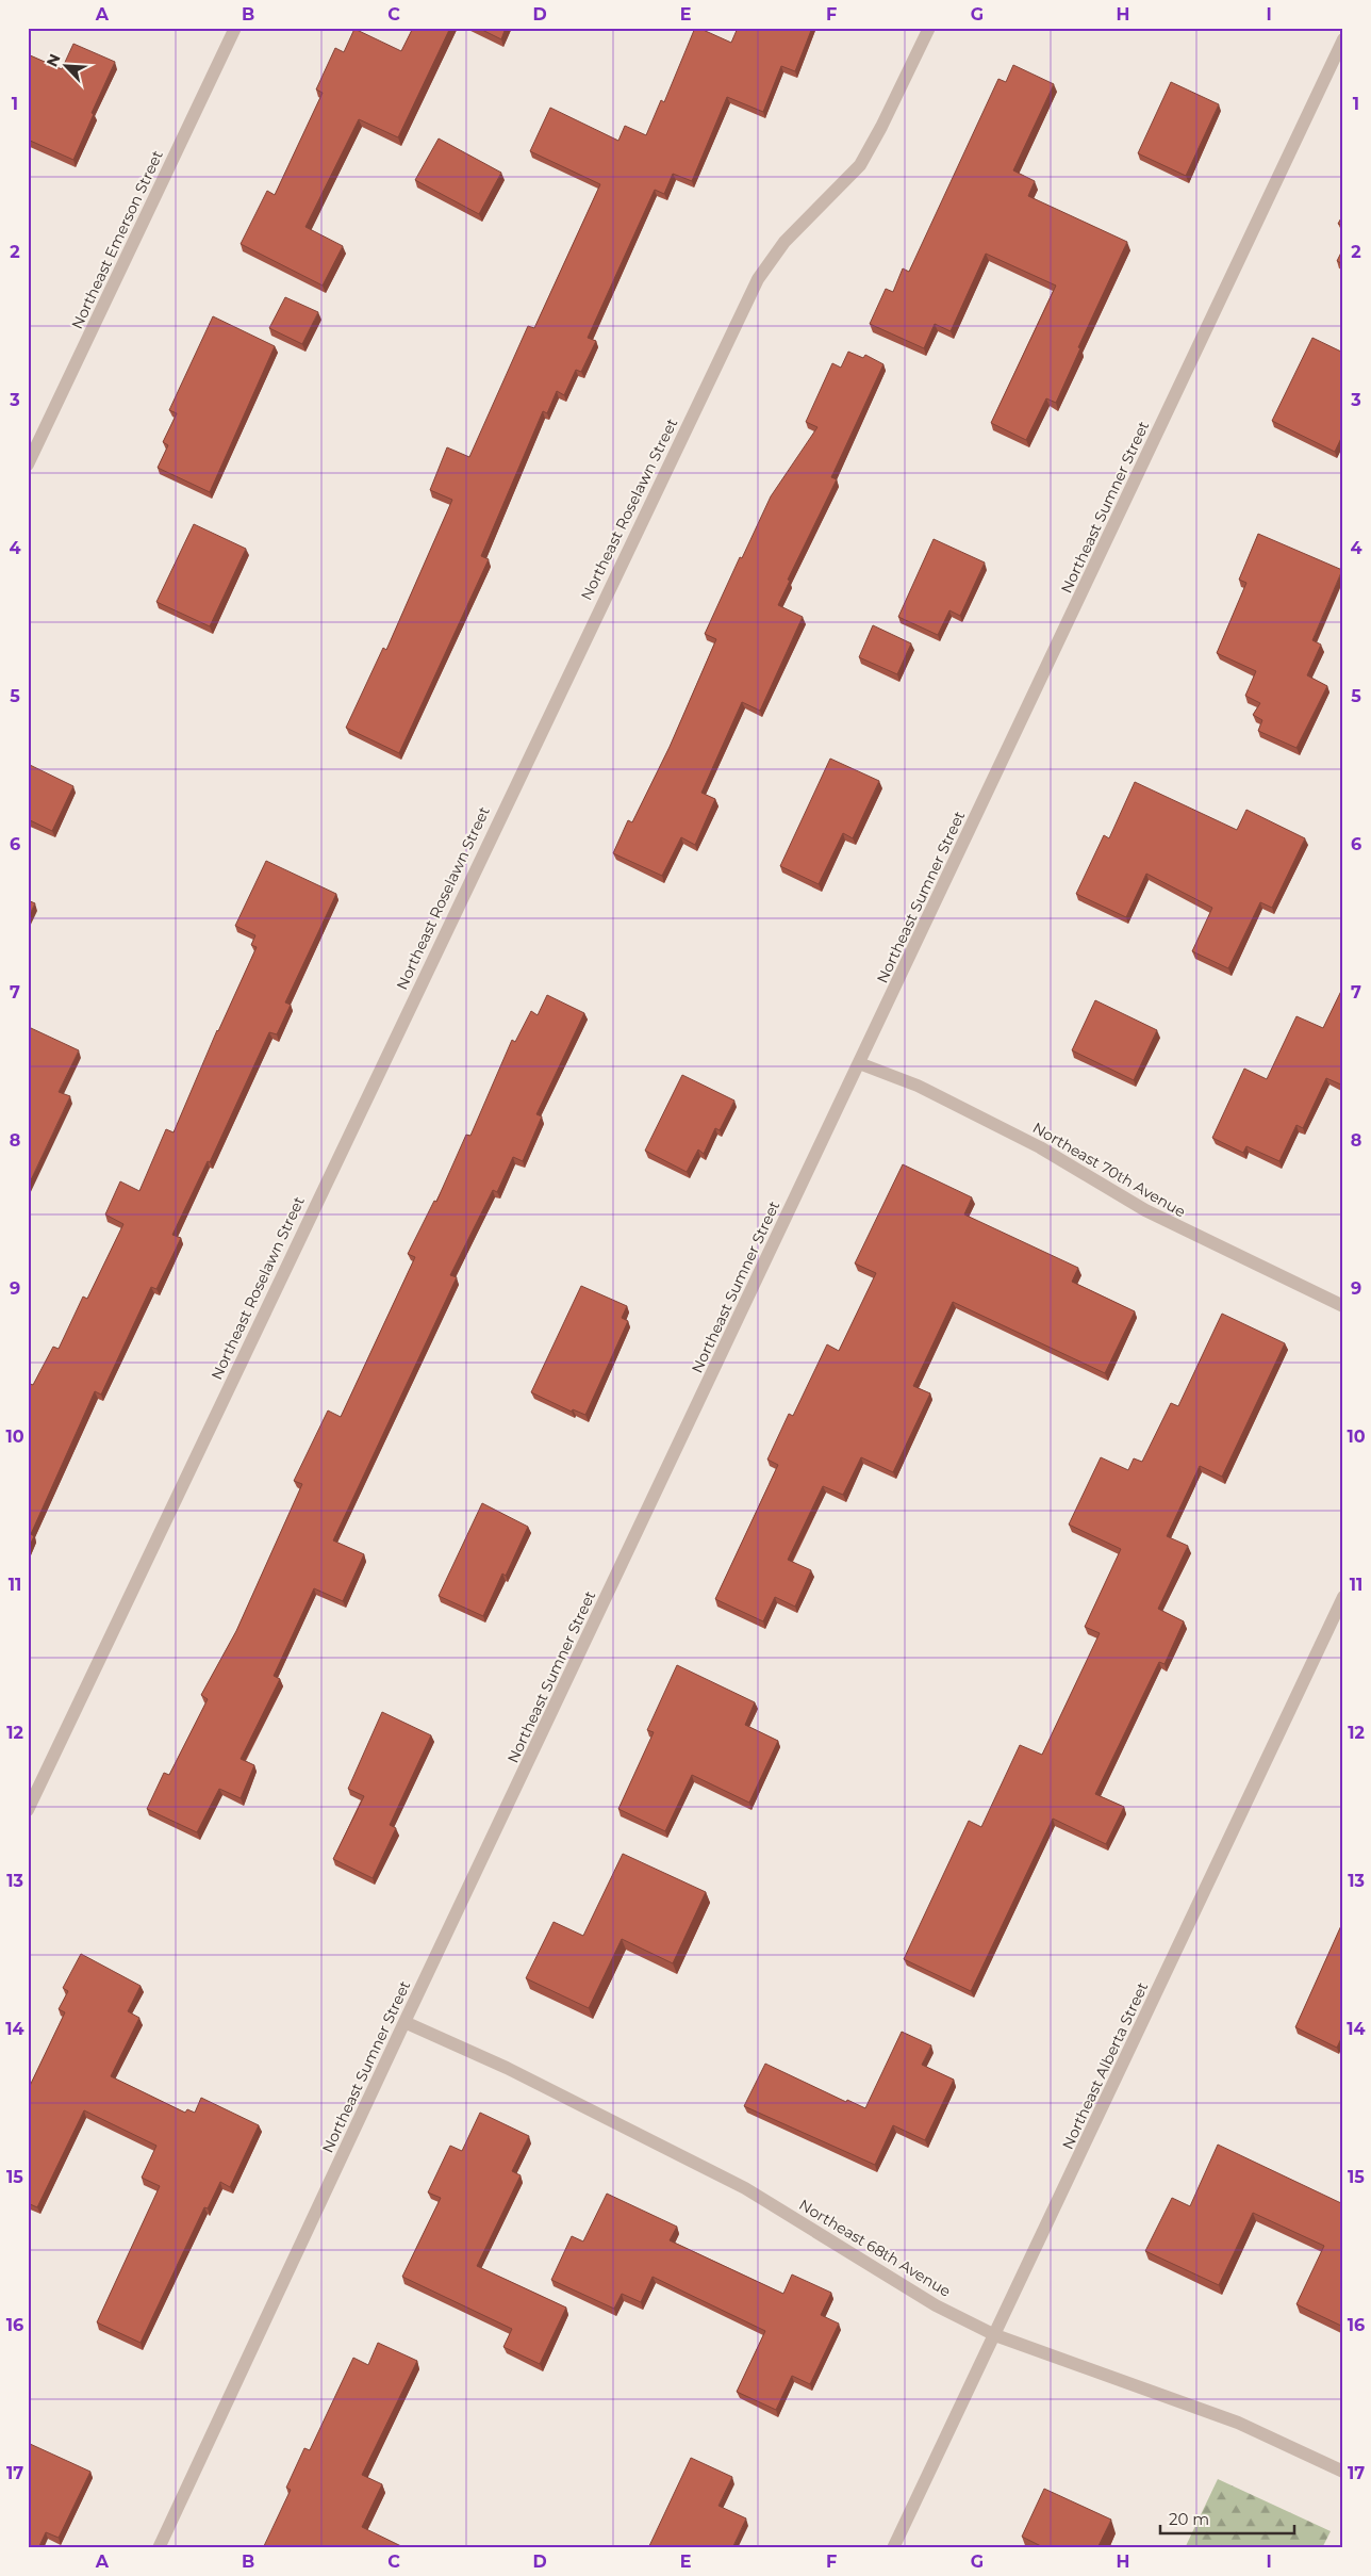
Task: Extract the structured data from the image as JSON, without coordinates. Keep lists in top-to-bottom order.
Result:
{
  "streets": {
    "street": [
      "Northeast Emerson Street",
      "Northeast Sumner Street",
      "Northeast Roselawn Street",
      "Northeast 70th Avenue",
      "Northeast Alberta Street",
      "Northeast 68th Avenue"
    ]
  },
  "crossings": [
    ["Northeast Sumner Street", "Northeast 70th Avenue"],
    ["Northeast Sumner Street", "Northeast 68th Avenue"],
    ["Northeast Alberta Street", "Northeast 68th Avenue"]
  ],
  "scale_bar": "20 m",
  "north": "top left",
  "grid": {
    "columns": [
      "A",
      "B",
      "C",
      "D",
      "E",
      "F",
      "G",
      "H",
      "I"
    ],
    "rows": [
      "1",
      "2",
      "3",
      "4",
      "5",
      "6",
      "7",
      "8",
      "9",
      "10",
      "11",
      "12",
      "13",
      "14",
      "15",
      "16",
      "17"
    ]
  }
}
